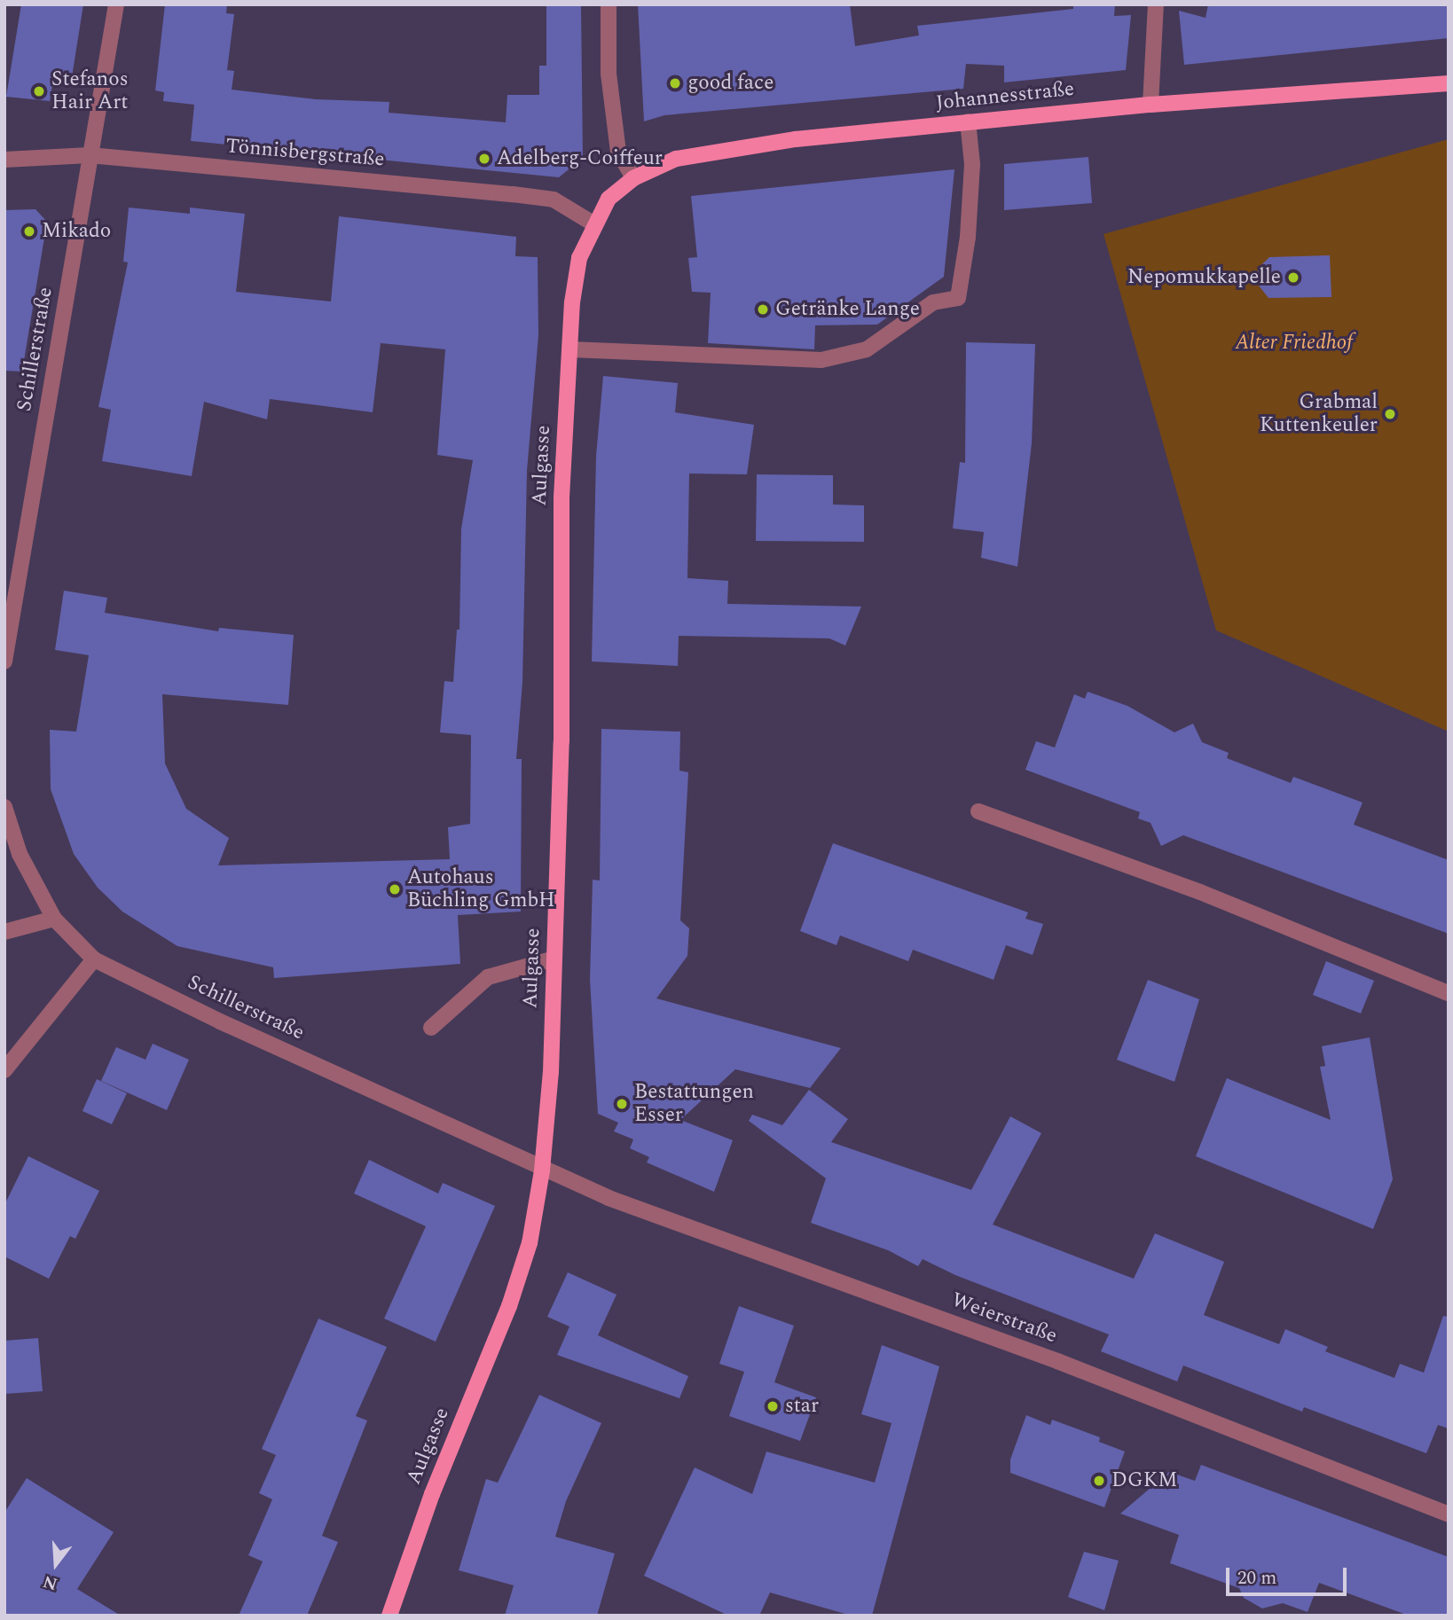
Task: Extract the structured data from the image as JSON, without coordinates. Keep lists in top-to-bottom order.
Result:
{
  "streets": {
    "main road": ["Johannesstraße", "Aulgasse"],
    "street": ["Tönnisbergstraße", "Schillerstraße", "Weierstraße"]
  },
  "crossings": [
    ["Johannesstraße", "Tönnisbergstraße"],
    ["Johannesstraße", "Aulgasse"],
    ["Tönnisbergstraße", "Schillerstraße"],
    ["Tönnisbergstraße", "Aulgasse"],
    ["Schillerstraße", "Aulgasse"],
    ["Schillerstraße", "Weierstraße"],
    ["Aulgasse", "Weierstraße"]
  ],
  "parks": ["Alter Friedhof"],
  "places": [
    "good face",
    "Stefanos Hair Art",
    "Adelberg-Coiffeur",
    "Mikado",
    "Nepomukkapelle",
    "Getränke Lange",
    "Grabmal Kuttenkeuler",
    "Autohaus Büchling GmbH",
    "Bestattungen Esser",
    "star",
    "DGKM"
  ],
  "scale_bar": "20 m",
  "north": "bottom"
}
